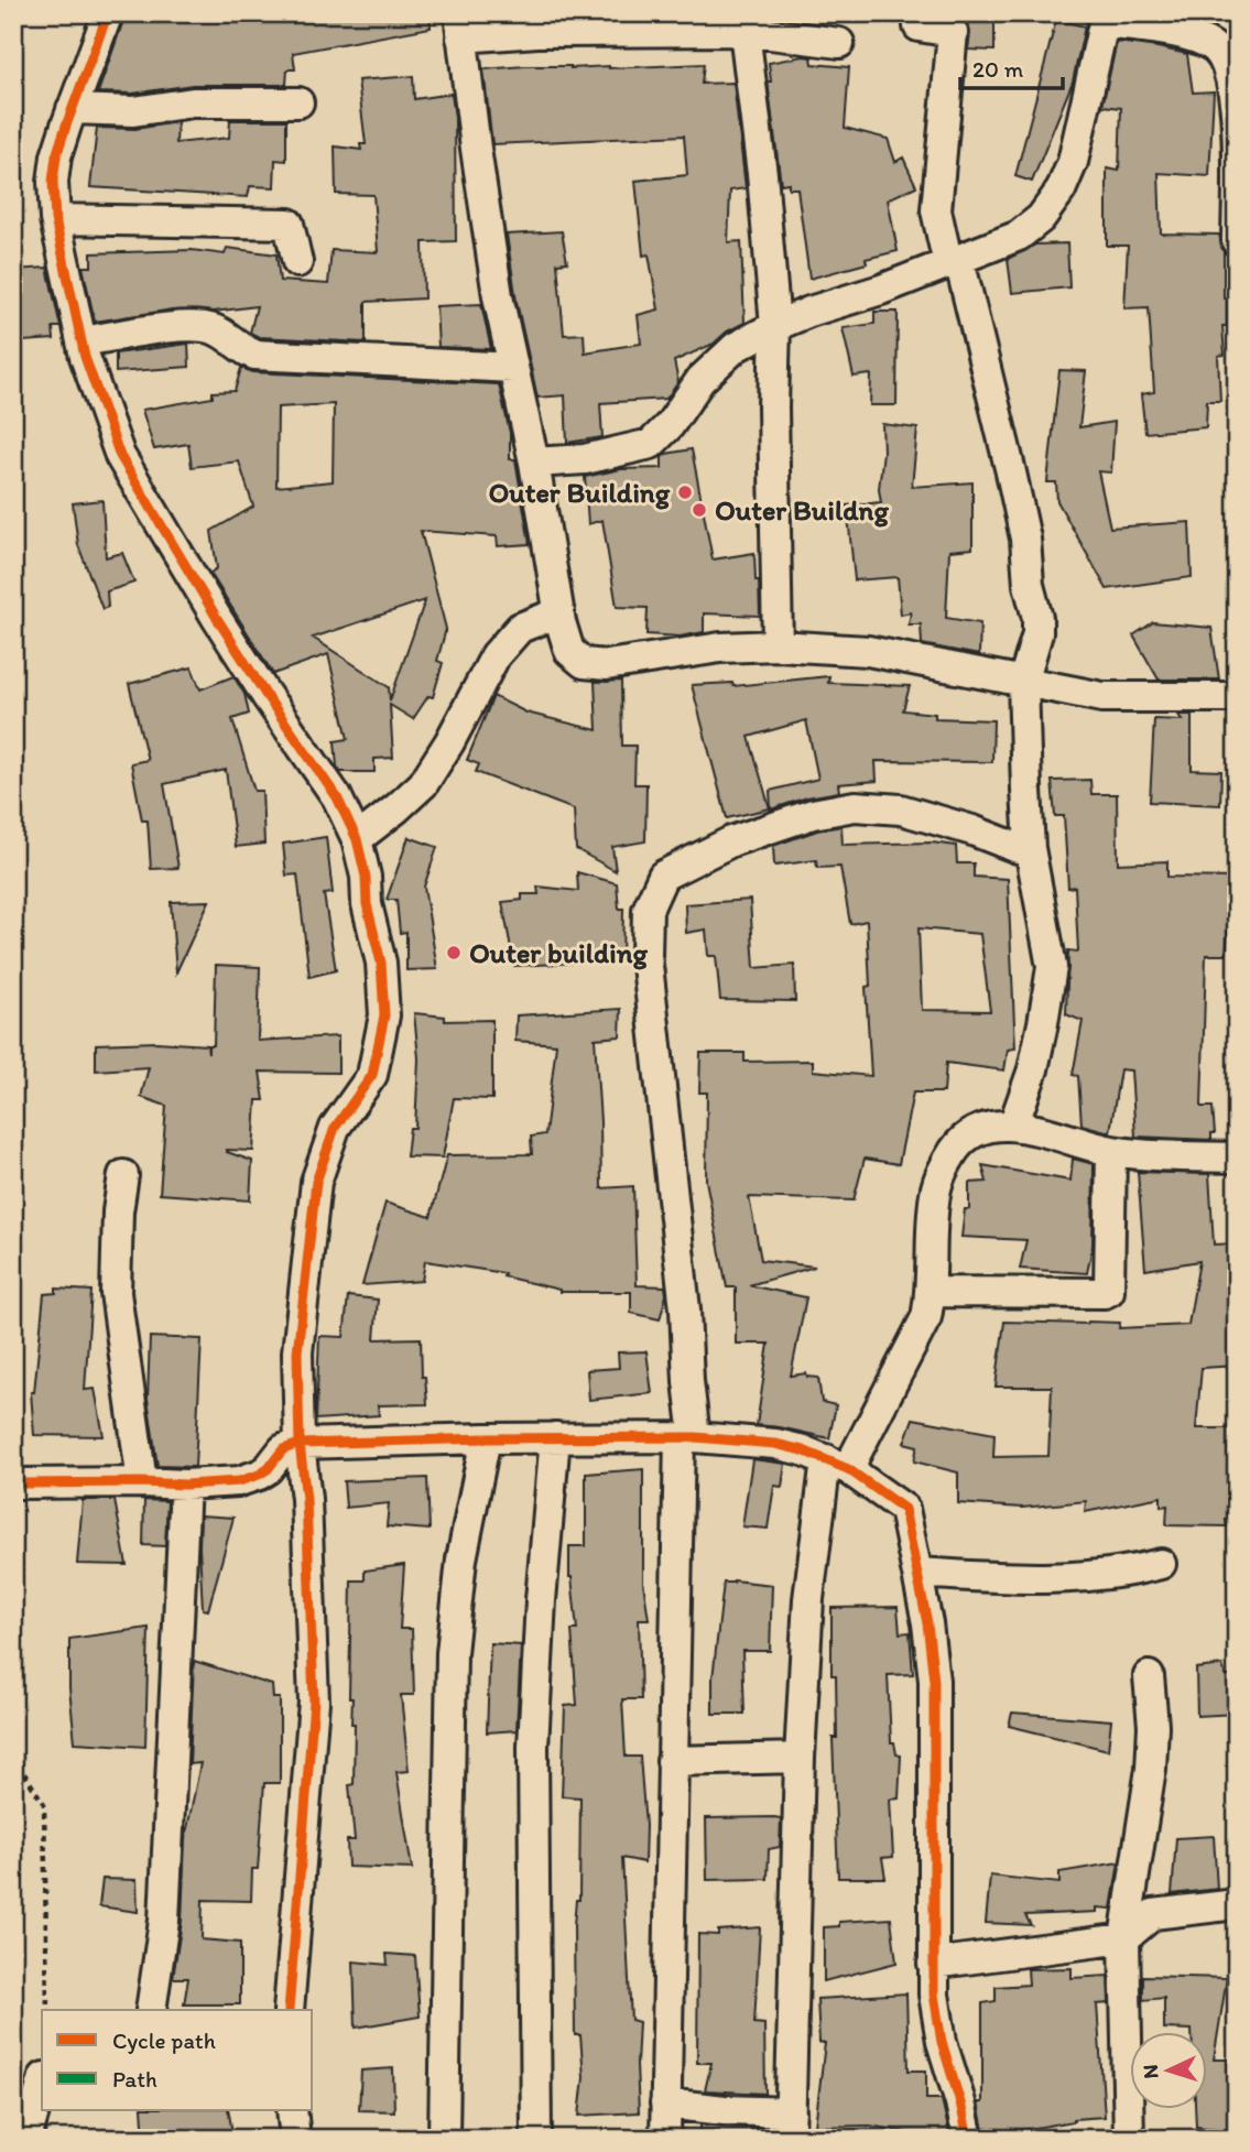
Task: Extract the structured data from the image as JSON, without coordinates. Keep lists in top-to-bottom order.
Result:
{
  "places": ["Outer Building", "Outer Buildng", "Outer building"],
  "legend": ["Cycle path", "Path"],
  "scale_bar": "20 m",
  "north": "left"
}
